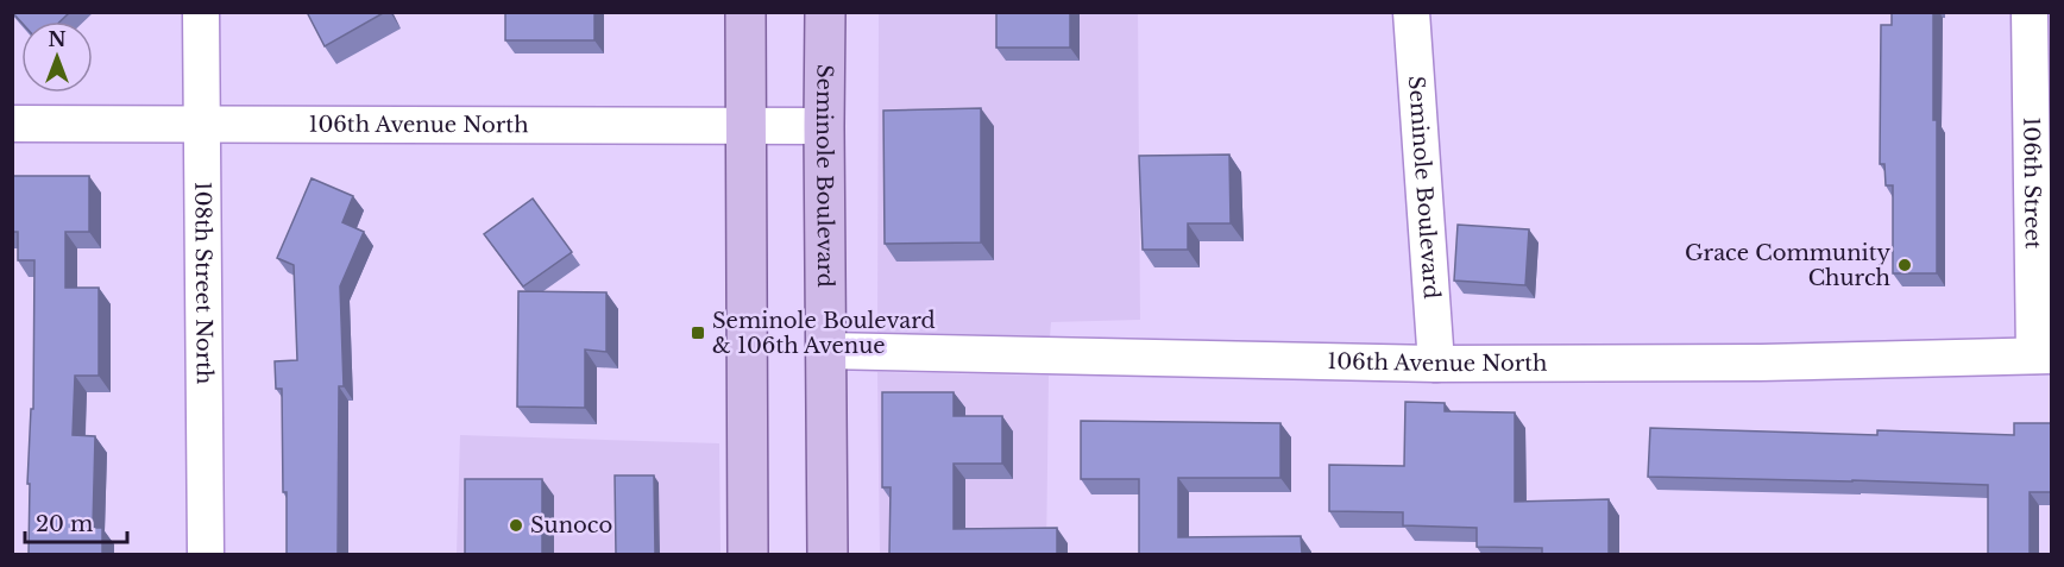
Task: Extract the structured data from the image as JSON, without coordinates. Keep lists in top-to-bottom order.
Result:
{
  "streets": {
    "main road": ["Seminole Boulevard"],
    "street": ["106th Avenue North", "106th Street", "108th Street North"]
  },
  "crossings": [
    ["106th Avenue North", "Seminole Boulevard"],
    ["106th Avenue North", "106th Street"],
    ["106th Avenue North", "108th Street North"]
  ],
  "places": {
    "other": ["Grace Community Church", "Sunoco"],
    "transit": ["Seminole Boulevard & 106th Avenue"]
  },
  "scale_bar": "20 m",
  "north": "top"
}
